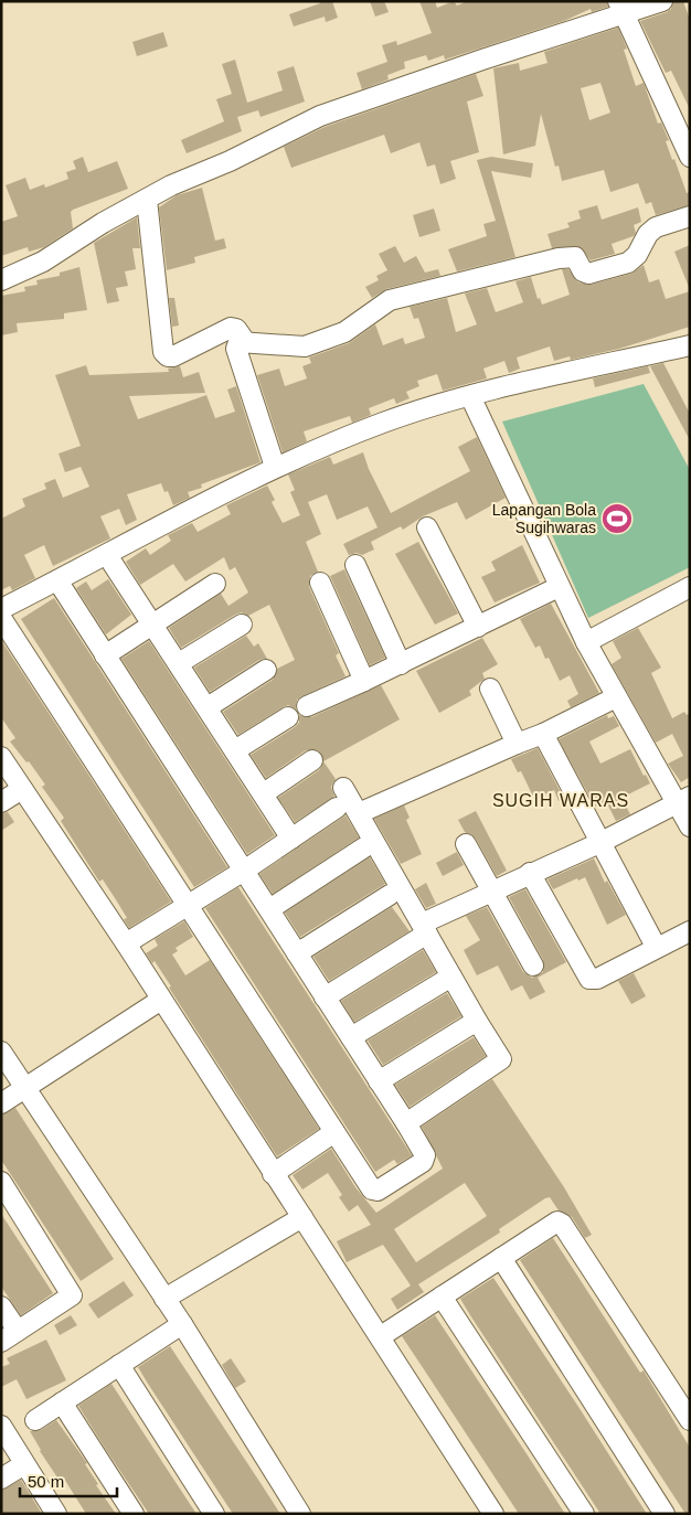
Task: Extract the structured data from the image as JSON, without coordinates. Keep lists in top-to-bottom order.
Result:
{
  "districts": ["SUGIH WARAS"],
  "places": {
    "sports": ["Lapangan Bola Sugihwaras"]
  },
  "scale_bar": "50 m"
}
